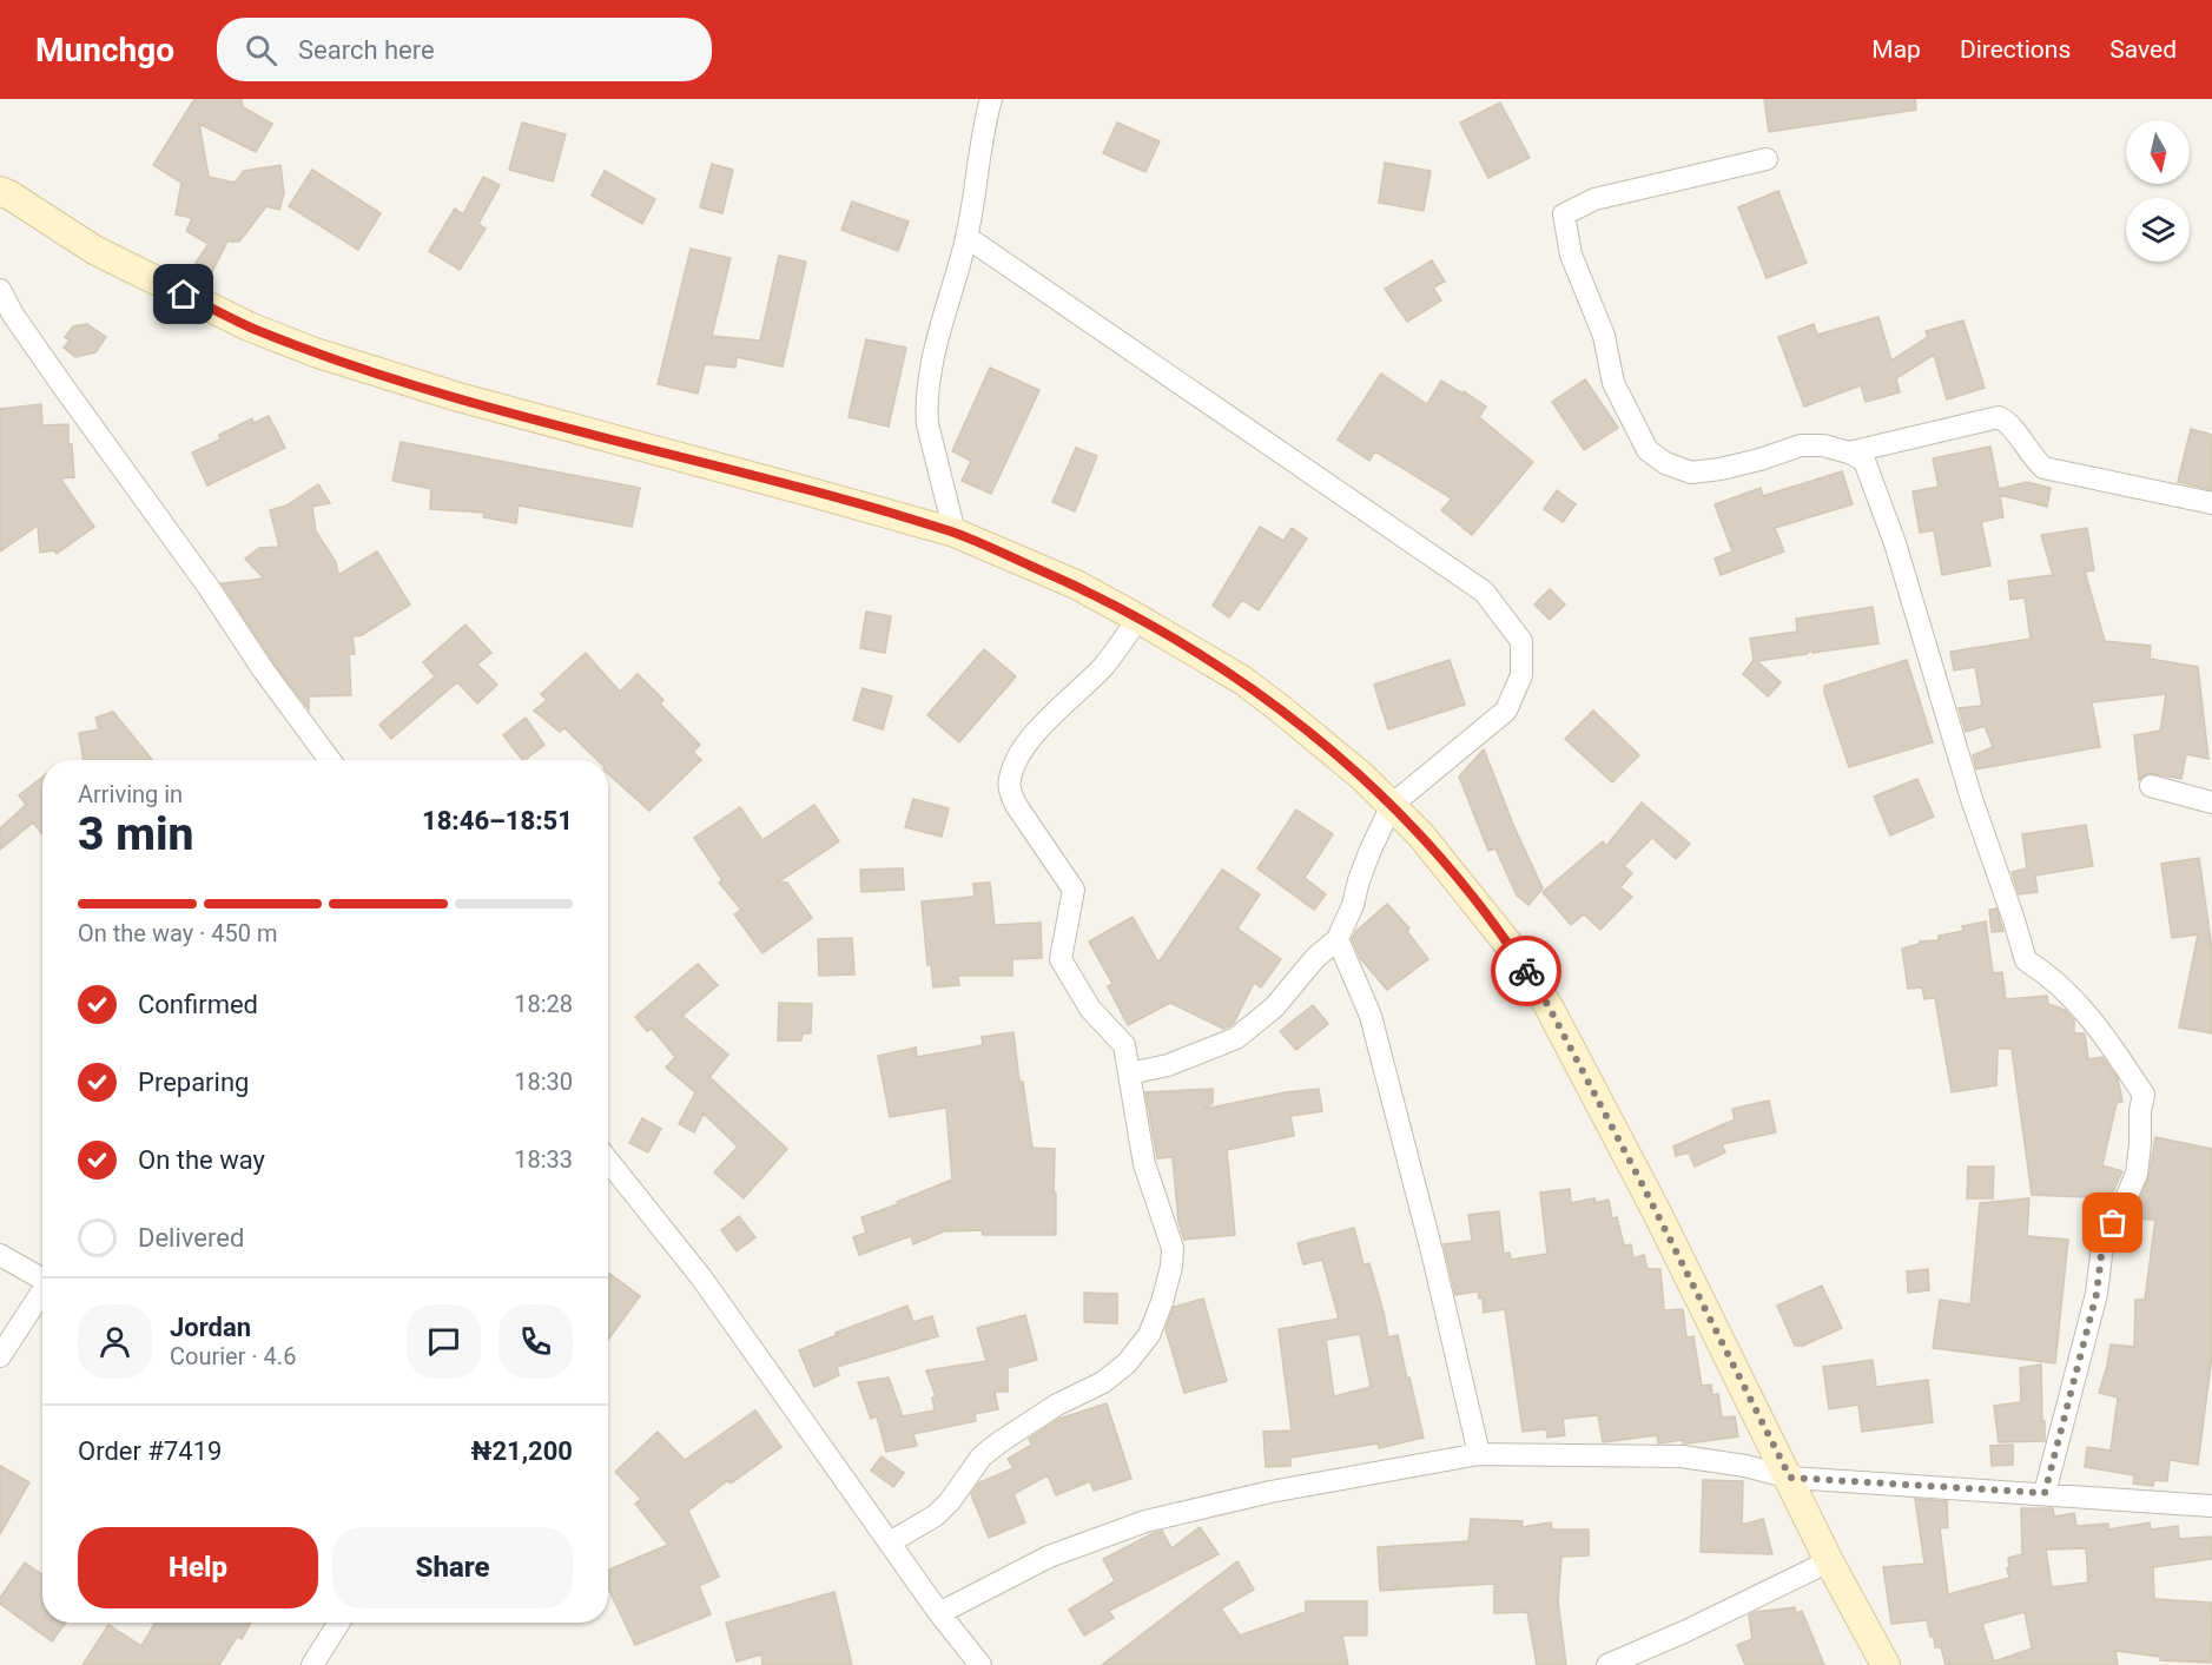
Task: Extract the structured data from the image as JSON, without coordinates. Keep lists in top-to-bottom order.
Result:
{
  "north": "bottom",
  "page": {
    "header": "Munchgo",
    "search": "Search here",
    "nav": ["Map", "Directions", "Saved"],
    "heading": ["3 min", "Arriving in", "18:46–18:51"],
    "panel": [
      "Jordan",
      "Courier · 4.6",
      "Order #7419",
      "₦21,200"
    ],
    "bar": "On the way · 450 m",
    "list": [
      ["Confirmed", "18:28"],
      ["Preparing", "18:30"],
      ["On the way", "18:33"],
      "Delivered"
    ],
    "buttons": ["Help", "Share"]
  }
}
